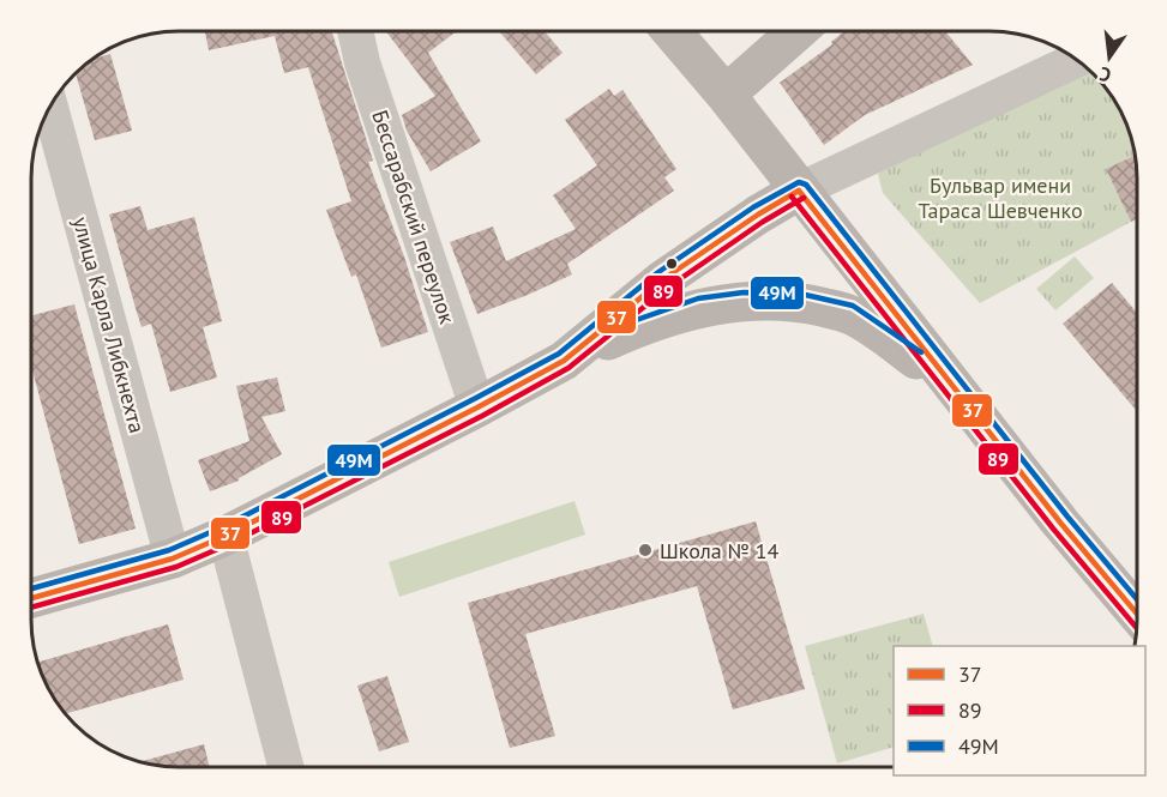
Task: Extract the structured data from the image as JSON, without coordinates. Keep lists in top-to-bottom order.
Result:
{
  "streets": {
    "street": ["Бессарабский переулок", "улица Карла Либкнехта"]
  },
  "parks": ["Бульвар имени Тараса Шевченко"],
  "places": ["Школа № 14"],
  "lines": ["transit line 49М", "transit line 37", "transit line 89"],
  "legend": ["37", "89", "49М"],
  "north": "bottom"
}
